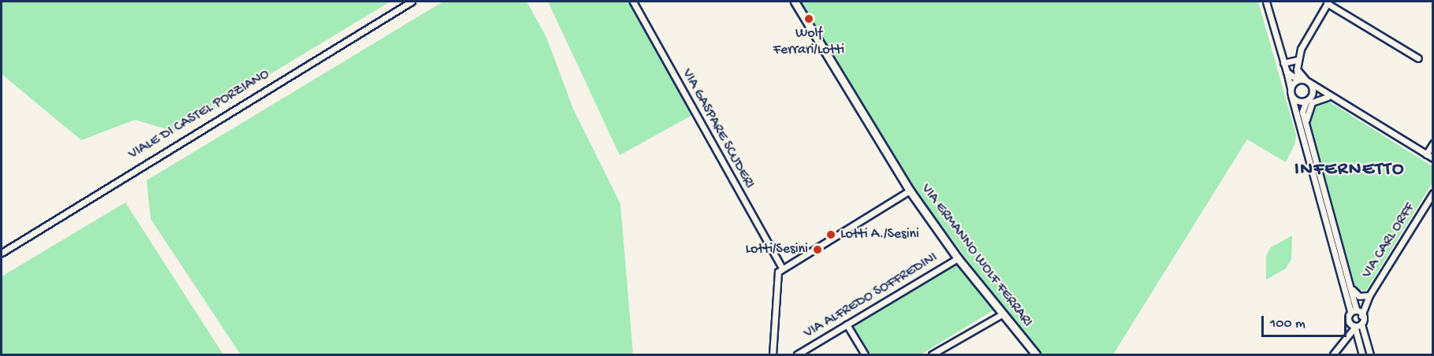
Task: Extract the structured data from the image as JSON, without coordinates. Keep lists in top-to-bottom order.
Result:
{
  "streets": {
    "street": [
      "VIALE DI CASTEL PORZIANO",
      "VIA GASPARE SCUDERI",
      "VIA CARL ORFF",
      "VIA ERMANNO WOLF FERRARI",
      "VIA ALFREDO SOFFREDINI"
    ]
  },
  "crossings": [
    ["VIA ERMANNO WOLF FERRARI", "VIA ALFREDO SOFFREDINI"]
  ],
  "districts": ["INFERNETTO"],
  "places": ["Wolf Ferrari/Lotti", "Lotti A./Sesini", "Lotti/Sesini"],
  "scale_bar": "100 m"
}
